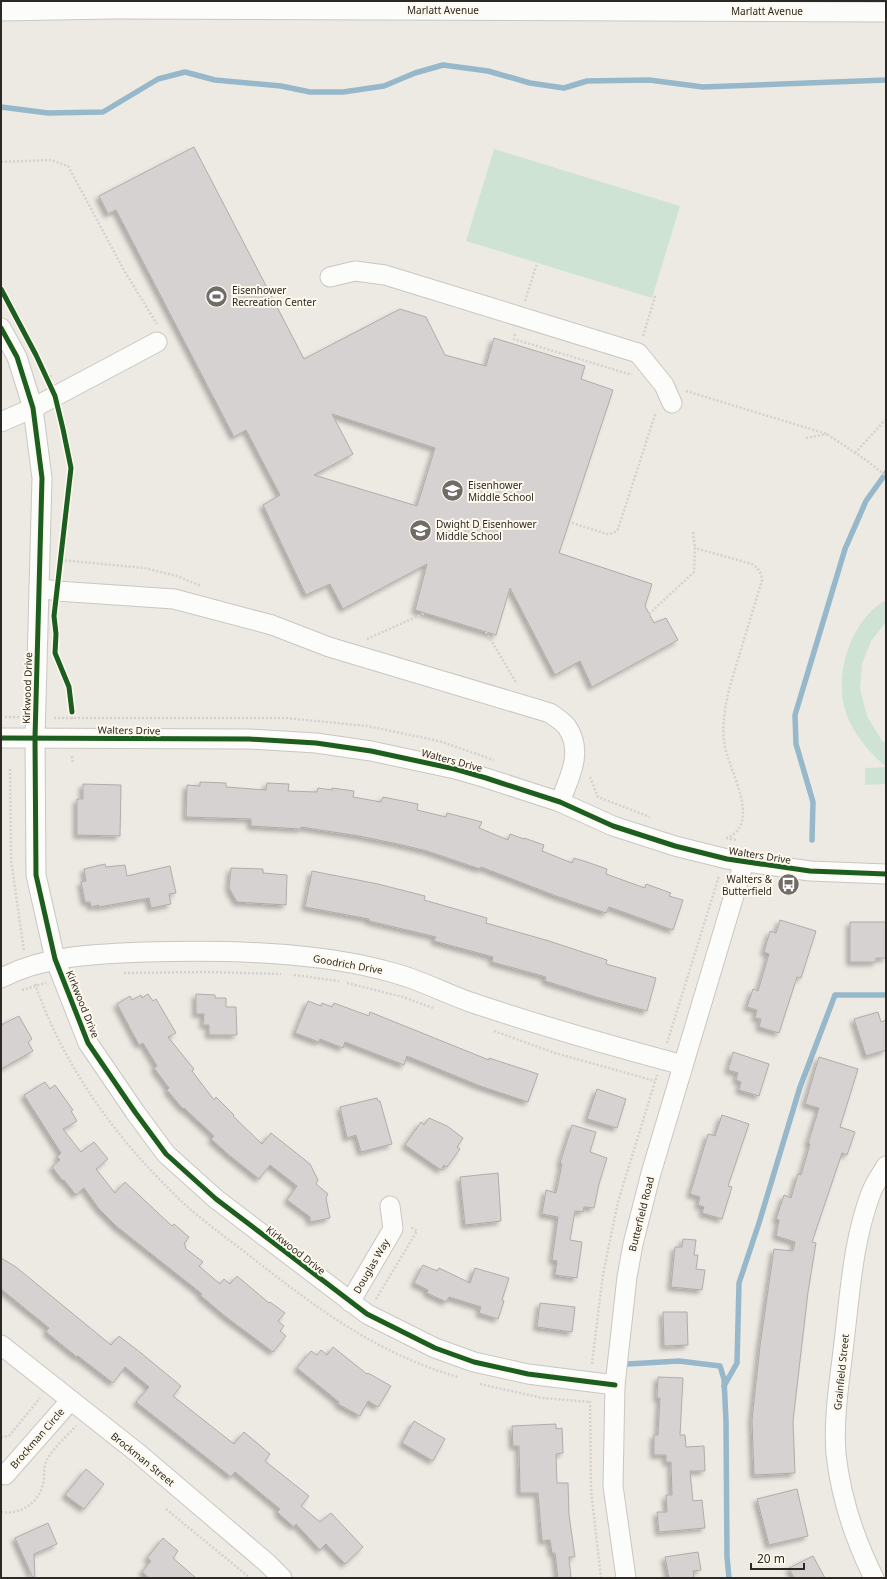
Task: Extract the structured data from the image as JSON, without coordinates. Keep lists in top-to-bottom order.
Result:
{
  "streets": {
    "street": [
      "Marlatt Avenue",
      "Kirkwood Drive",
      "Walters Drive",
      "Goodrich Drive",
      "Butterfield Road",
      "Douglas Way",
      "Grainfield Street",
      "Brockman Circle",
      "Brockman Street"
    ]
  },
  "crossings": [
    ["Kirkwood Drive", "Walters Drive"],
    ["Kirkwood Drive", "Goodrich Drive"],
    ["Kirkwood Drive", "Butterfield Road"],
    ["Kirkwood Drive", "Douglas Way"],
    ["Walters Drive", "Butterfield Road"],
    ["Goodrich Drive", "Butterfield Road"],
    ["Brockman Circle", "Brockman Street"]
  ],
  "places": {
    "sports": ["Eisenhower Recreation Center"],
    "school or university": ["Eisenhower Middle School", "Dwight D Eisenhower Middle School"],
    "bus stop": ["Walters & Butterfield"]
  },
  "scale_bar": "20 m"
}
